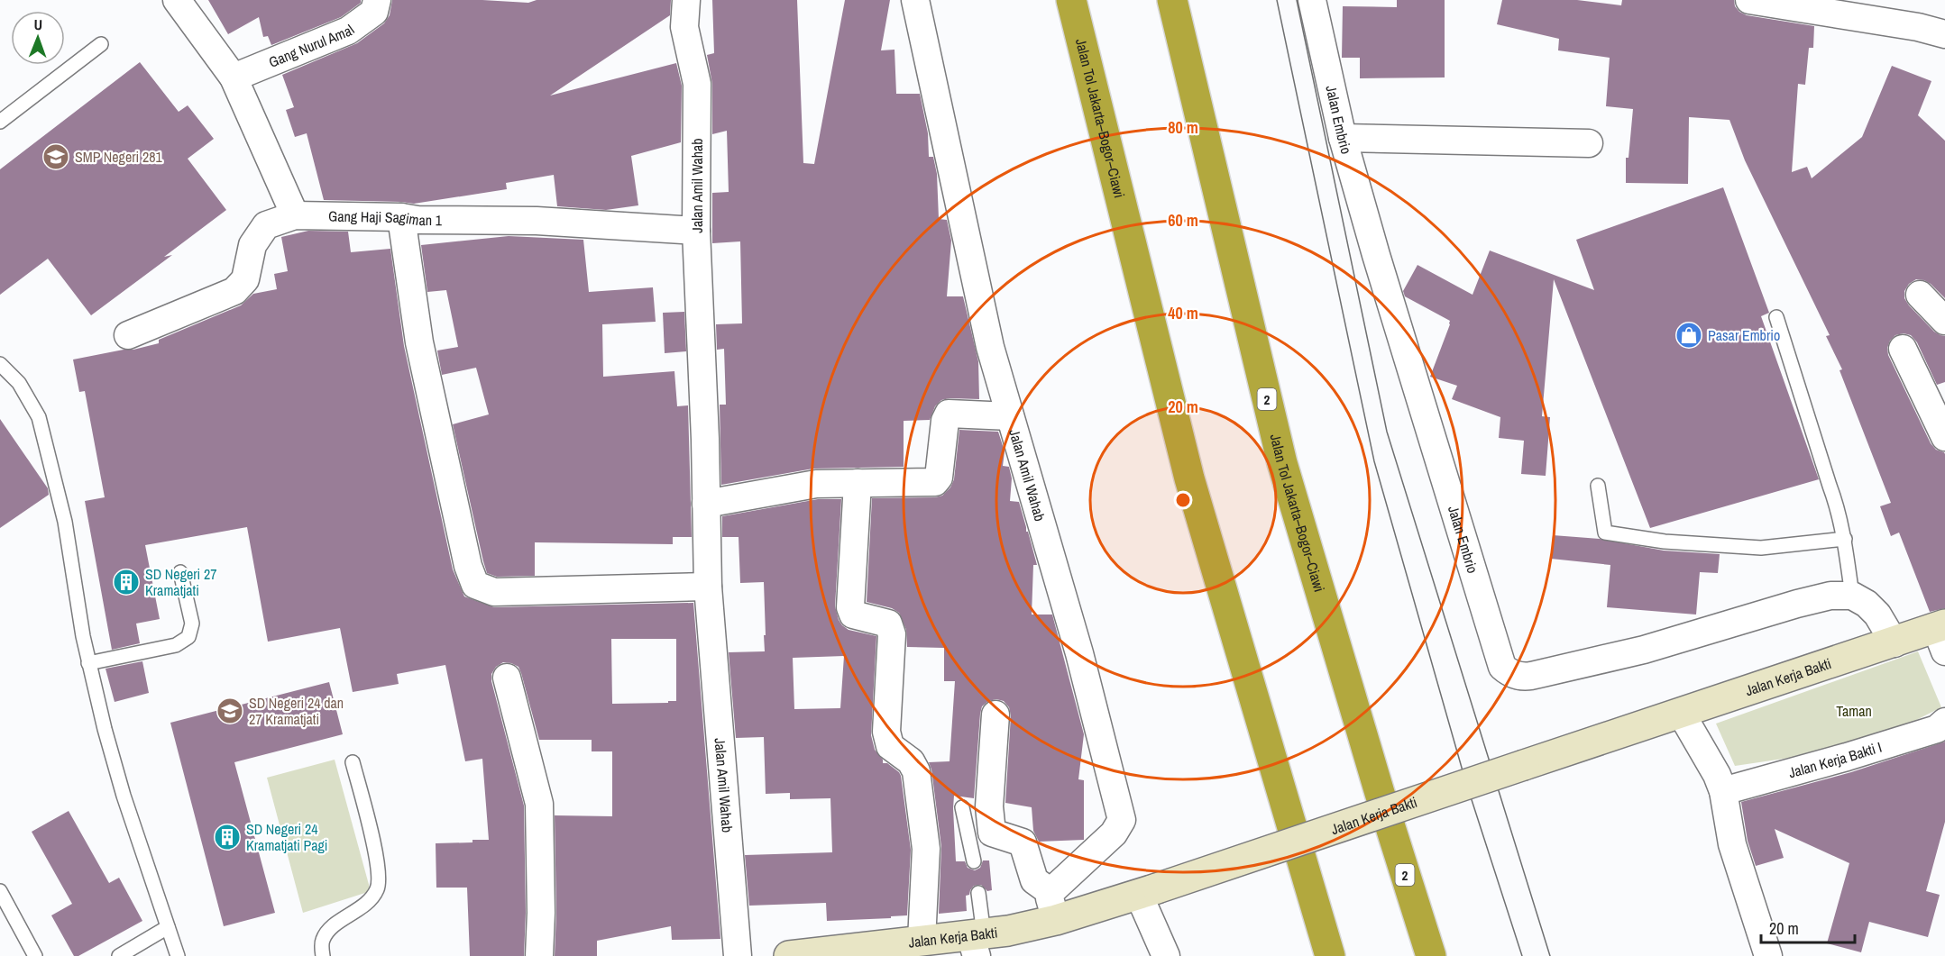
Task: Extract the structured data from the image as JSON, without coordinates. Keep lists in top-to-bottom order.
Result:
{
  "streets": {
    "highway": ["Jalan Tol Jakarta–Bogor–Ciawi", "2"],
    "street": [
      "Gang Nurul Amal",
      "Jalan Embrio",
      "Jalan Amil Wahab",
      "Gang Haji Sagiman 1",
      "Jalan Kerja Bakti",
      "Jalan Kerja Bakti I"
    ]
  },
  "crossings": [
    ["Jalan Amil Wahab", "Gang Haji Sagiman 1"],
    ["Jalan Amil Wahab", "Jalan Kerja Bakti"]
  ],
  "parks": ["Taman"],
  "places": {
    "school or university": ["SMP Negeri 281", "SD Negeri 24 dan 27 Kramatjati"],
    "shop": ["Pasar Embrio"],
    "building": ["SD Negeri 27 Kramatjati", "SD Negeri 24 Kramatjati Pagi"]
  },
  "scale_bar": "20 m",
  "north": "top",
  "rings": [
    "80 m",
    "60 m",
    "40 m",
    "20 m"
  ]
}
